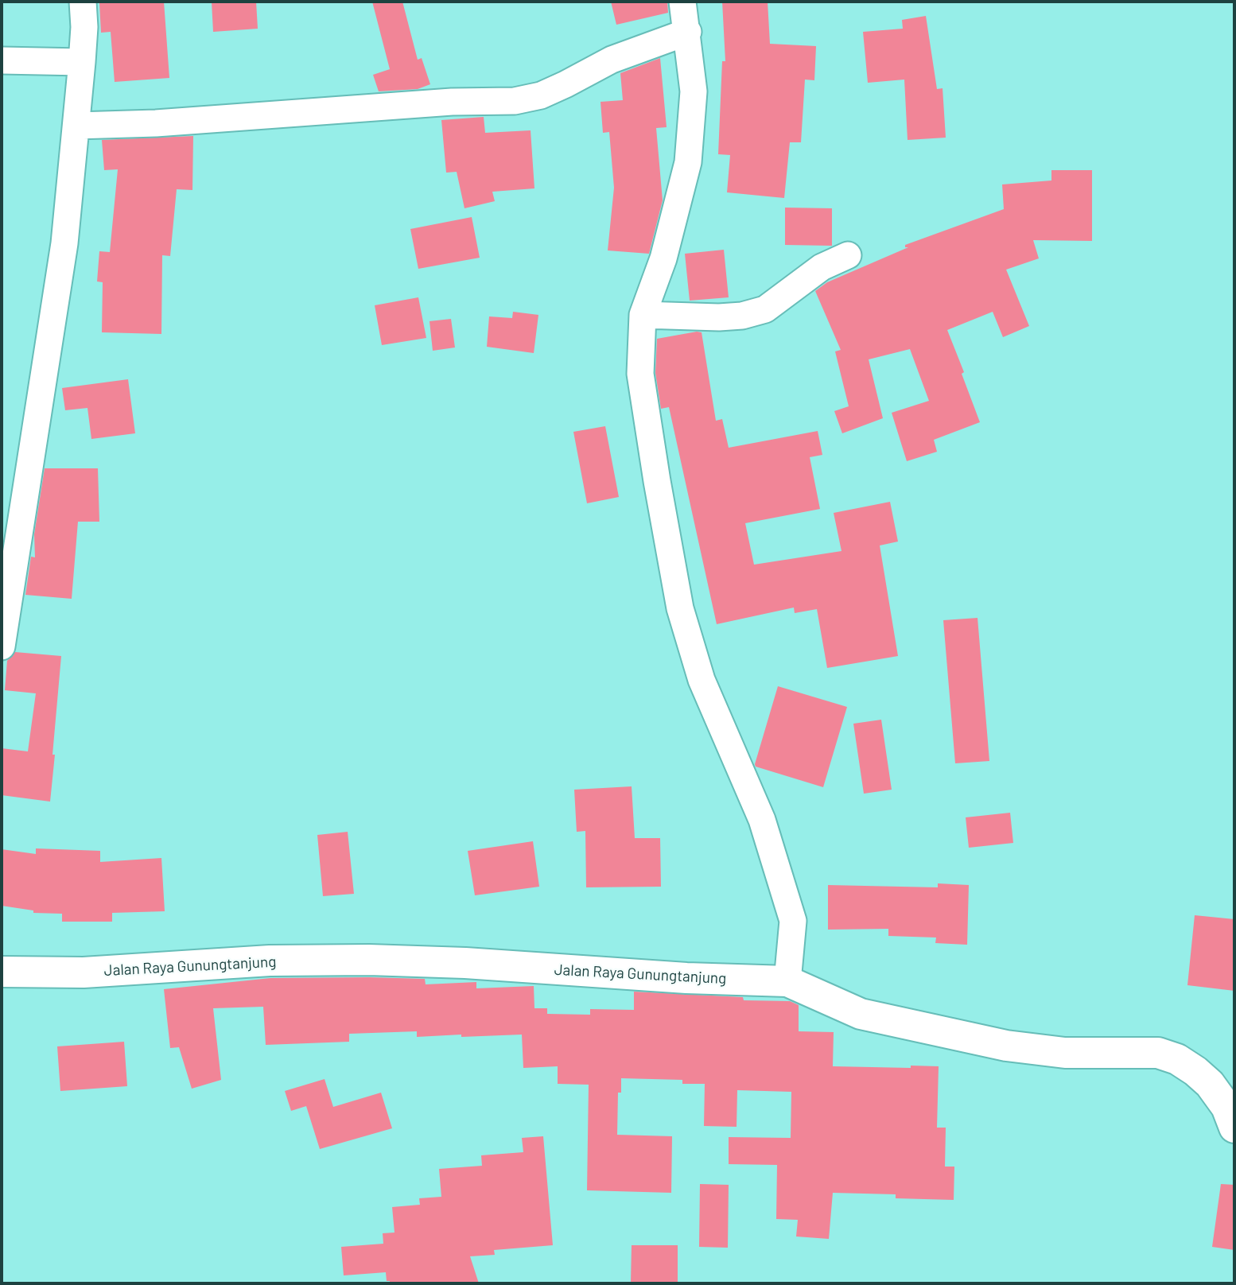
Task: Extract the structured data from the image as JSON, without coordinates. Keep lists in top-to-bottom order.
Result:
{
  "streets": {
    "main road": ["Jalan Raya Gunungtanjung"]
  }
}
